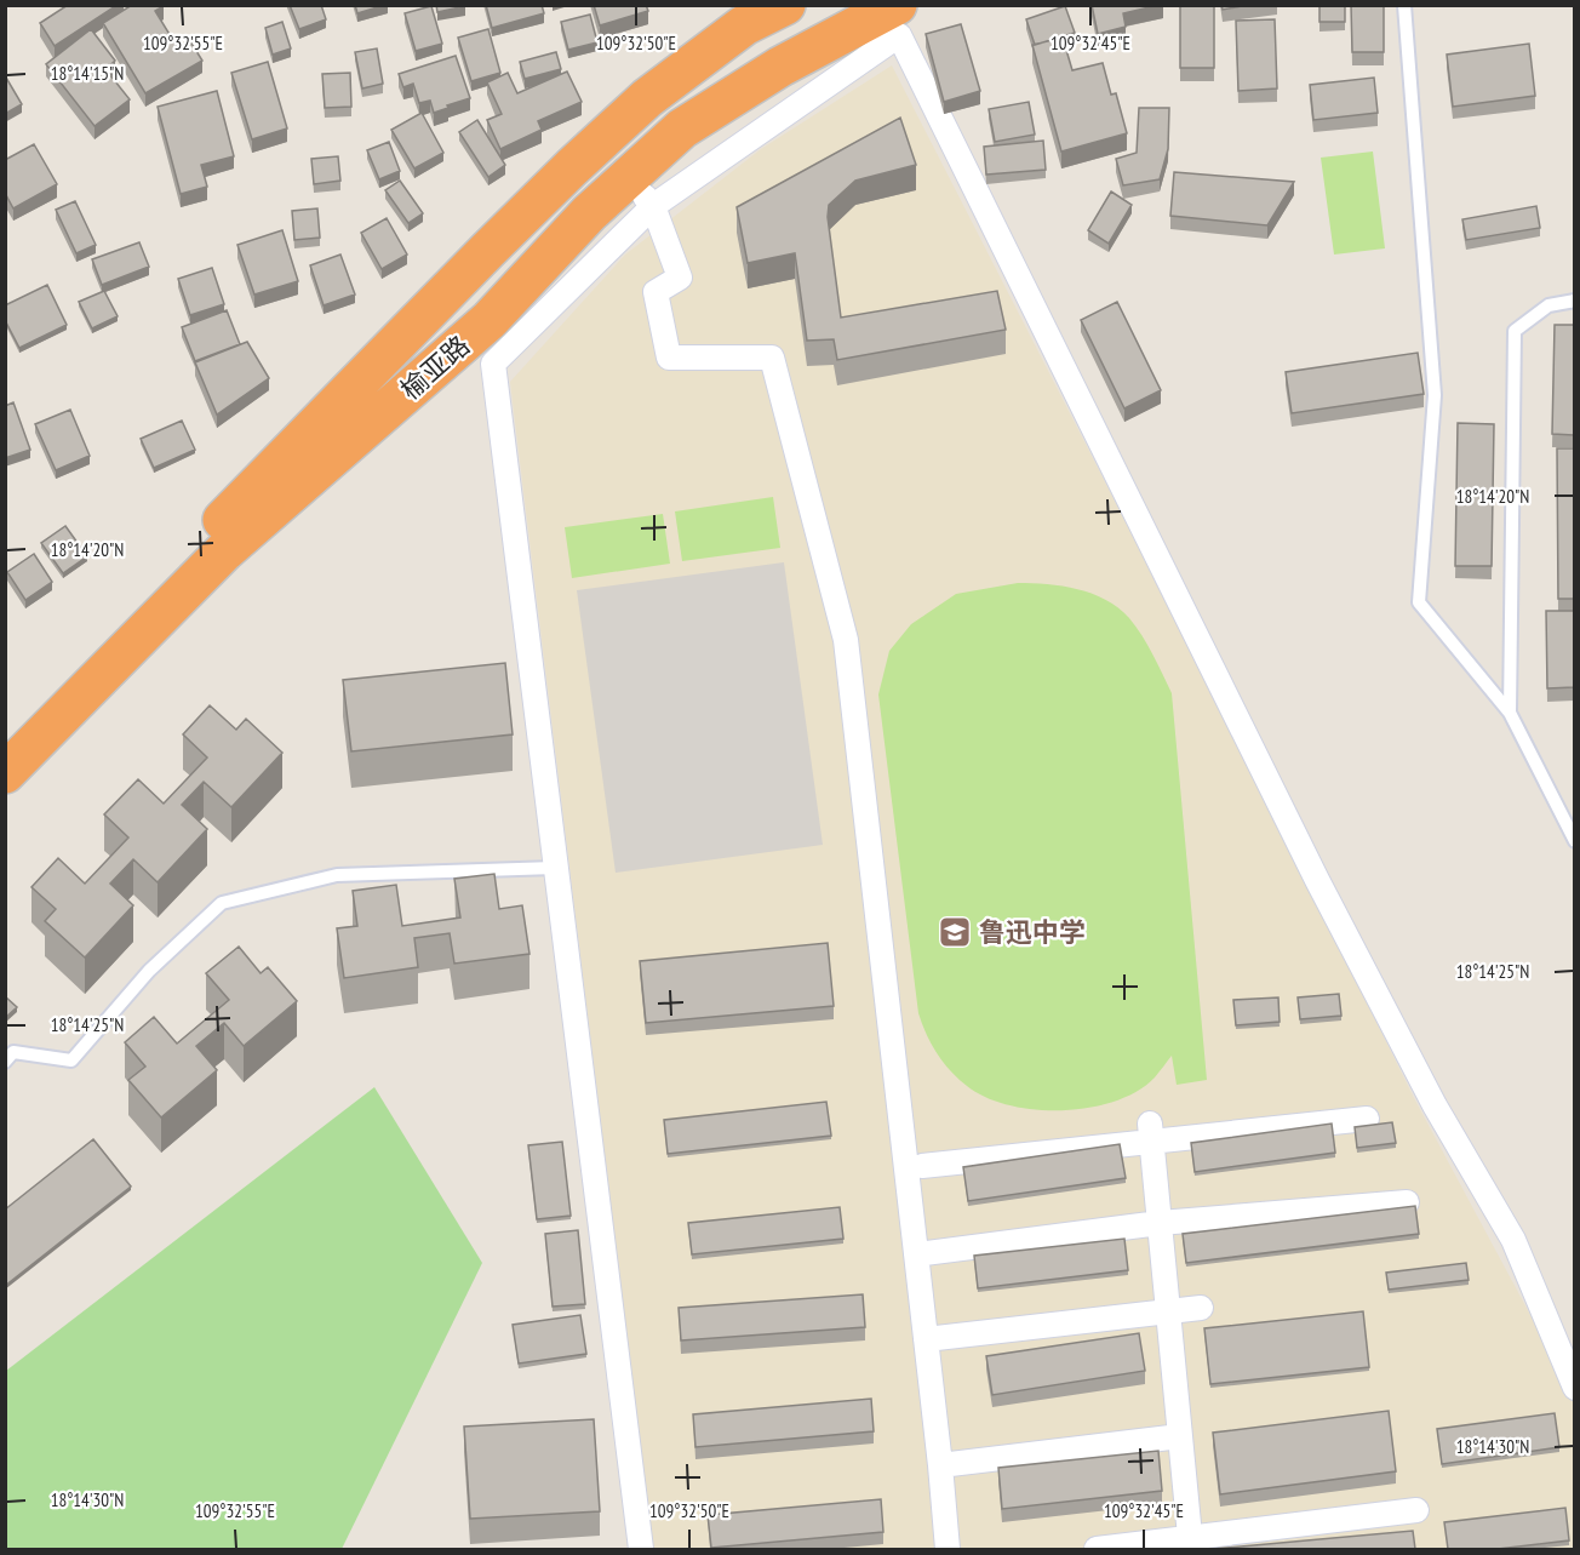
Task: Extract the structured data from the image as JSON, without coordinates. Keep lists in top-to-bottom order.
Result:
{
  "streets": {
    "highway": ["榆亚路"]
  },
  "places": {
    "school or university": ["鲁迅中学"]
  },
  "coordinates": [
    "109°32'55\"E",
    "109°32'50\"E",
    "109°32'45\"E",
    "18°14'15\"N",
    "18°14'20\"N",
    "18°14'25\"N",
    "18°14'30\"N"
  ]
}
